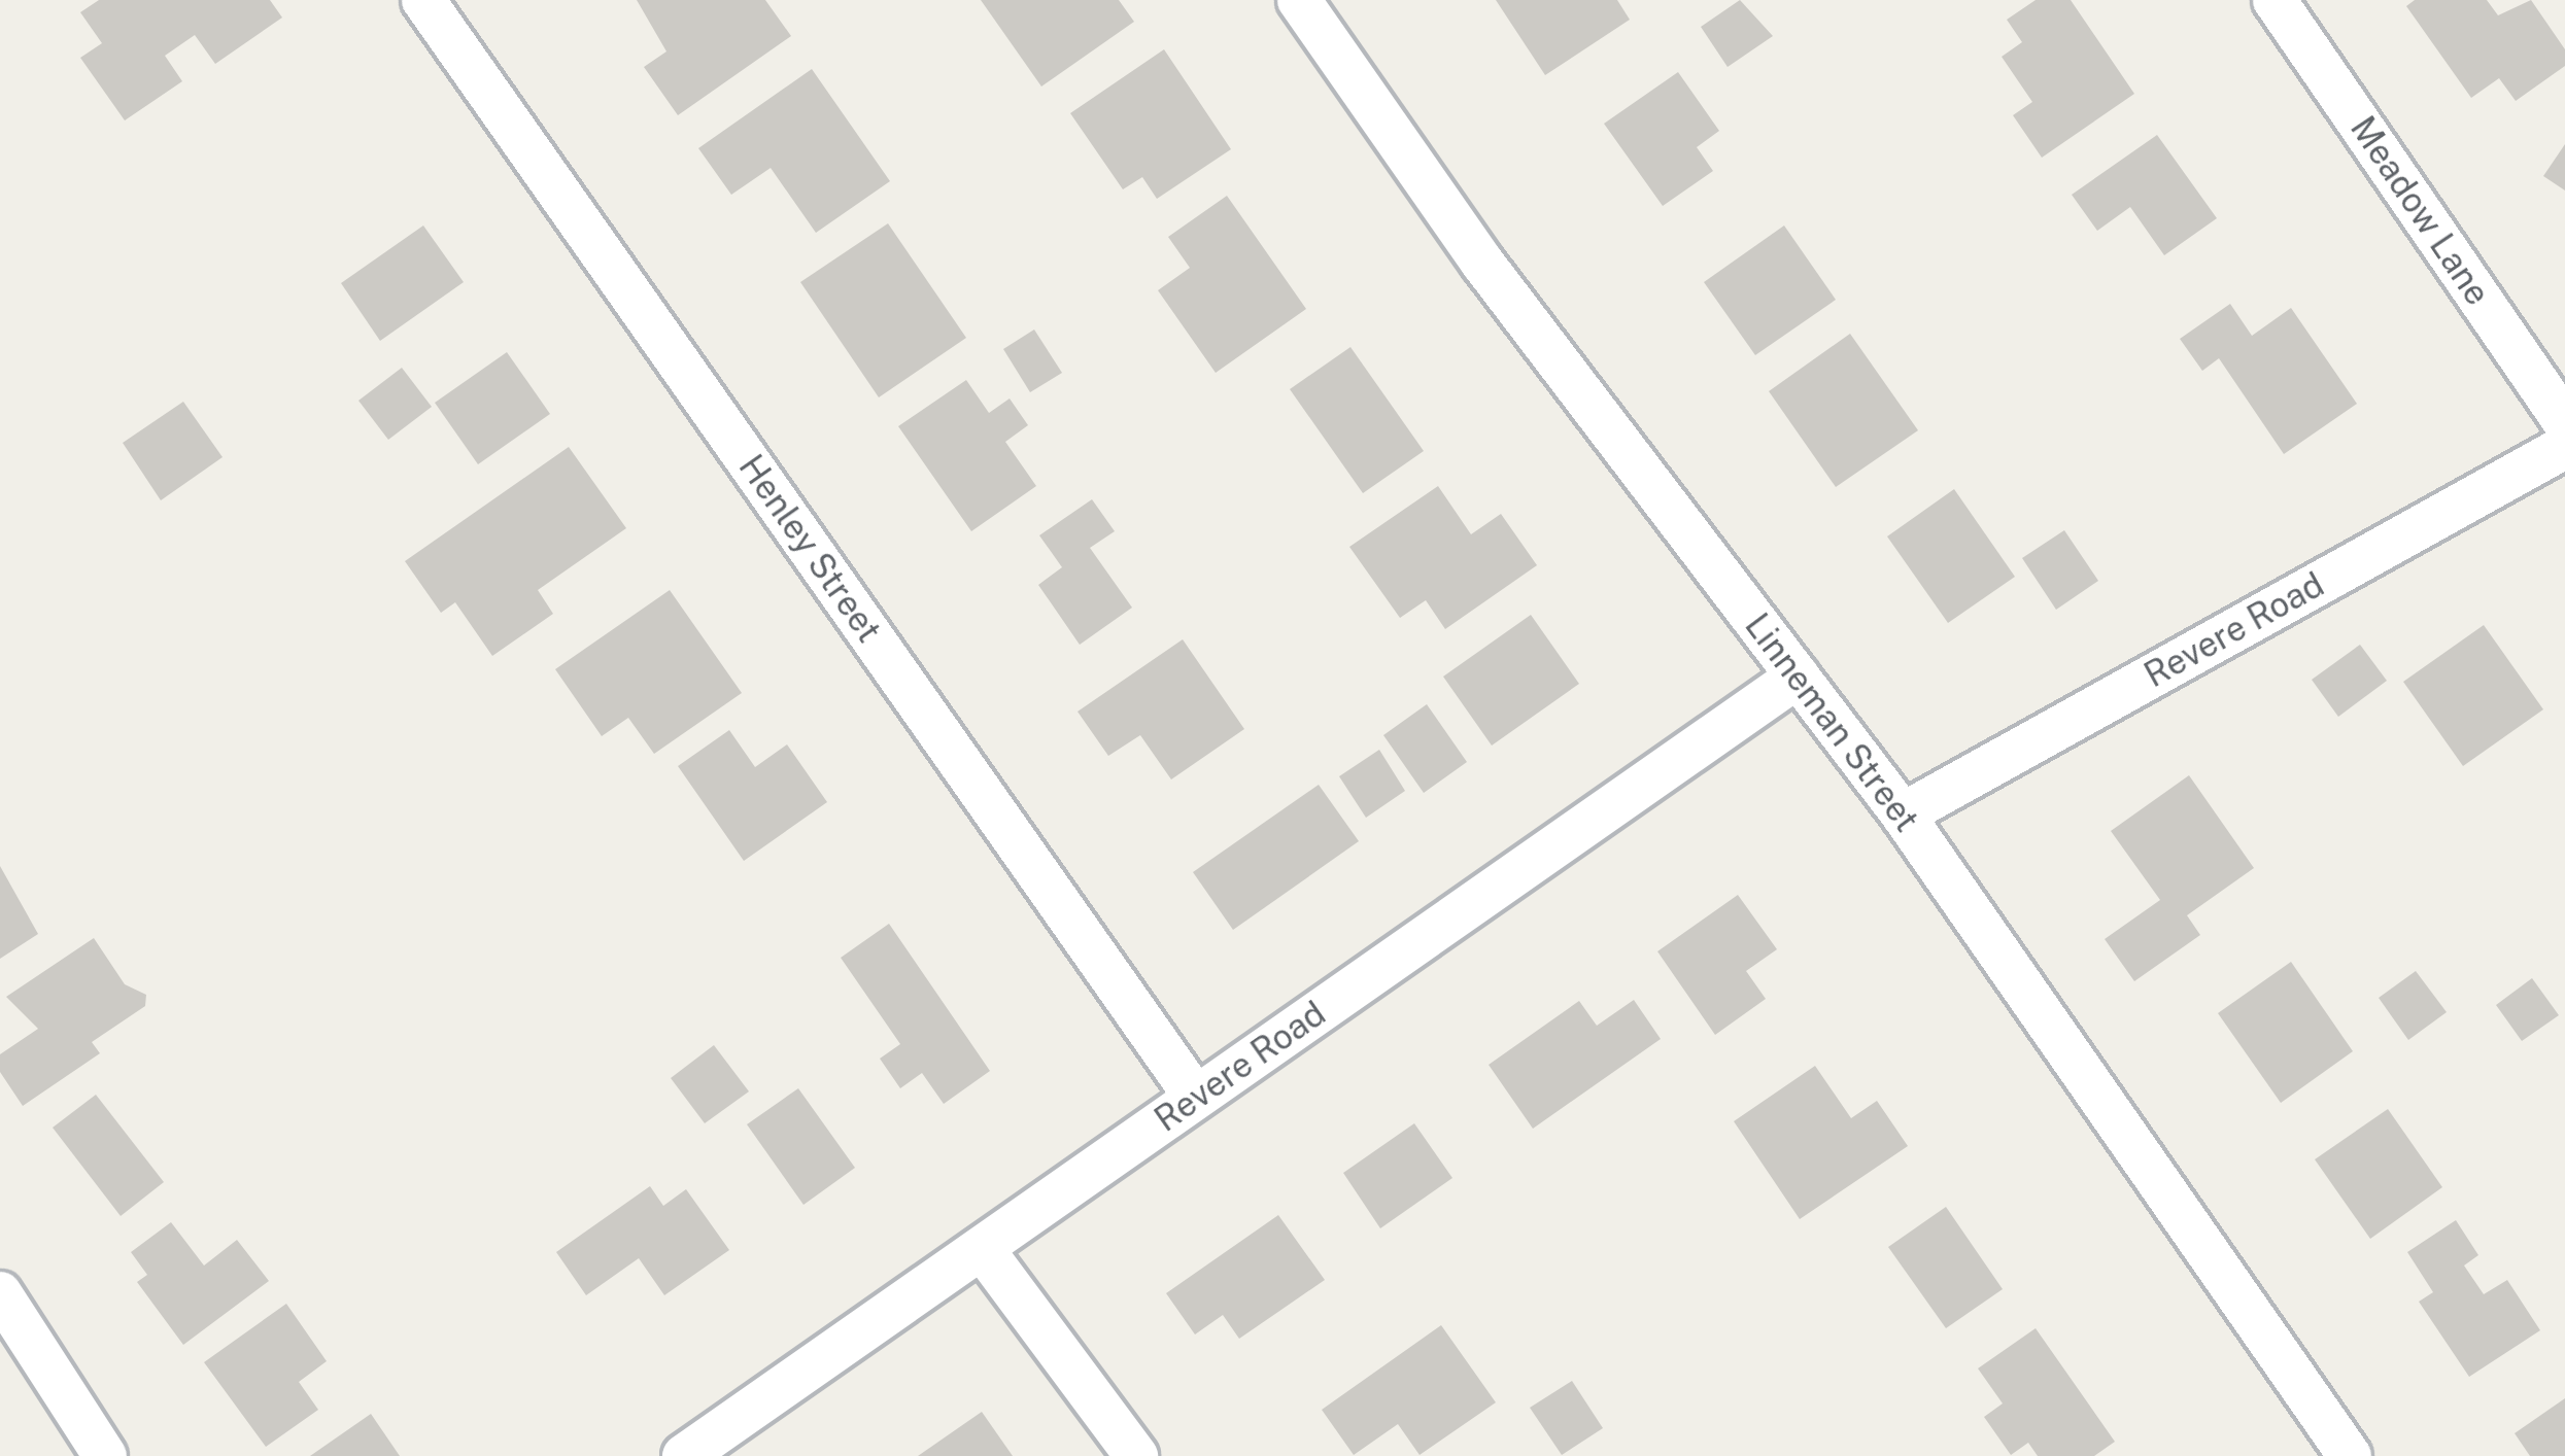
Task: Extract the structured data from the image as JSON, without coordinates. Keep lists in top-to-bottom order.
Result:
{
  "streets": {
    "street": [
      "Meadow Lane",
      "Henley Street",
      "Revere Road",
      "Linneman Street"
    ]
  },
  "crossings": [
    ["Henley Street", "Revere Road"],
    ["Revere Road", "Linneman Street"]
  ]
}
